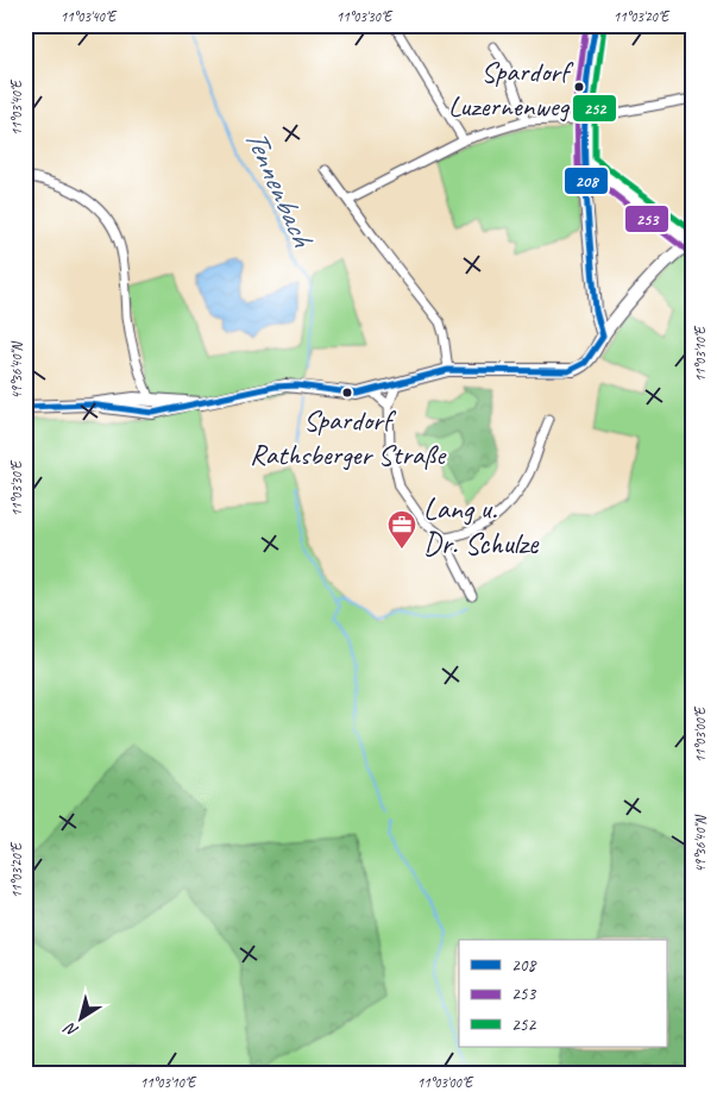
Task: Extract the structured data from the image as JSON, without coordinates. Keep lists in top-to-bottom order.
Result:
{
  "water": ["Tennenbach"],
  "places": {
    "other": ["Spardorf Luzernenweg", "Spardorf Rathsberger Straße"],
    "office": ["Lang u. Dr. Schulze"]
  },
  "lines": ["transit line 208", "transit line 253", "transit line 252"],
  "legend": ["208", "253", "252"],
  "north": "bottom left",
  "coordinates": [
    "11°03'40\"E",
    "11°03'30\"E",
    "11°03'20\"E",
    "11°03'10\"E",
    "49°36'40\"N",
    "11°03'00\"E"
  ]
}
